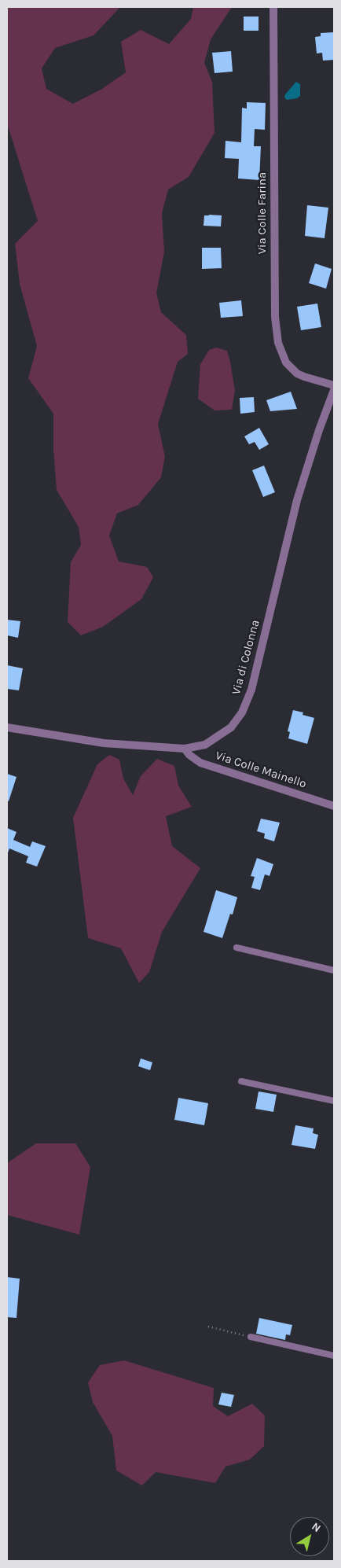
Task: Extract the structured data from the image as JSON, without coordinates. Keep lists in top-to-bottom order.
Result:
{
  "streets": {
    "street": ["Via Colle Farina", "Via di Colonna", "Via Colle Mainello"]
  },
  "crossings": [
    ["Via di Colonna", "Via Colle Mainello"]
  ],
  "north": "top right"
}
